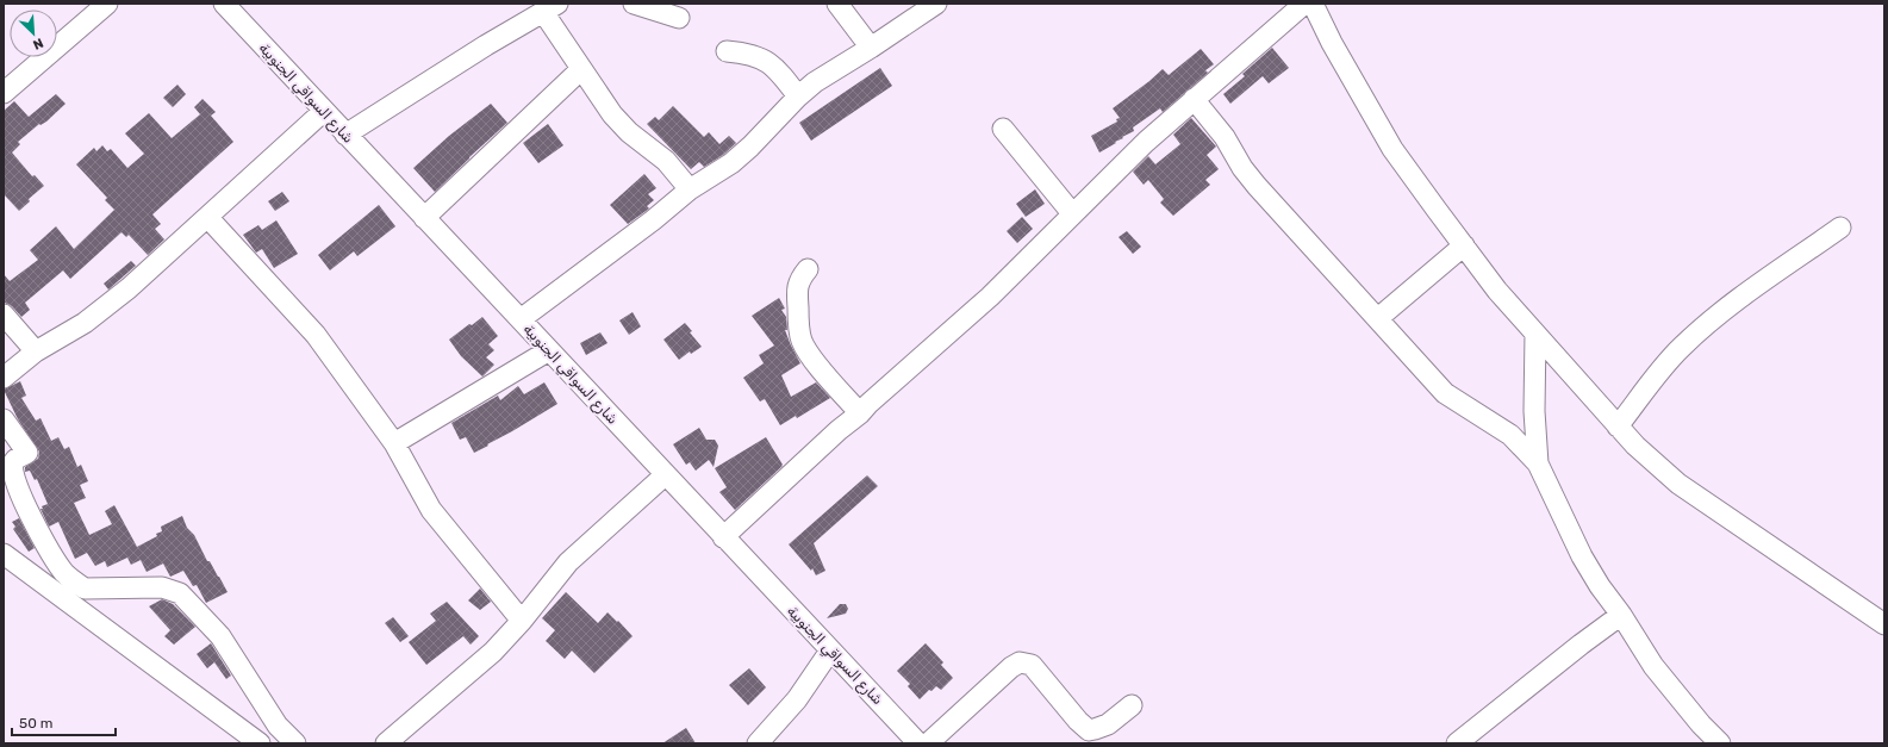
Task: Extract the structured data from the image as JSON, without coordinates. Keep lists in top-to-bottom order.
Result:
{
  "streets": {
    "street": ["شارع السواقي الجنوبية"]
  },
  "scale_bar": "50 m",
  "north": "bottom right"
}
